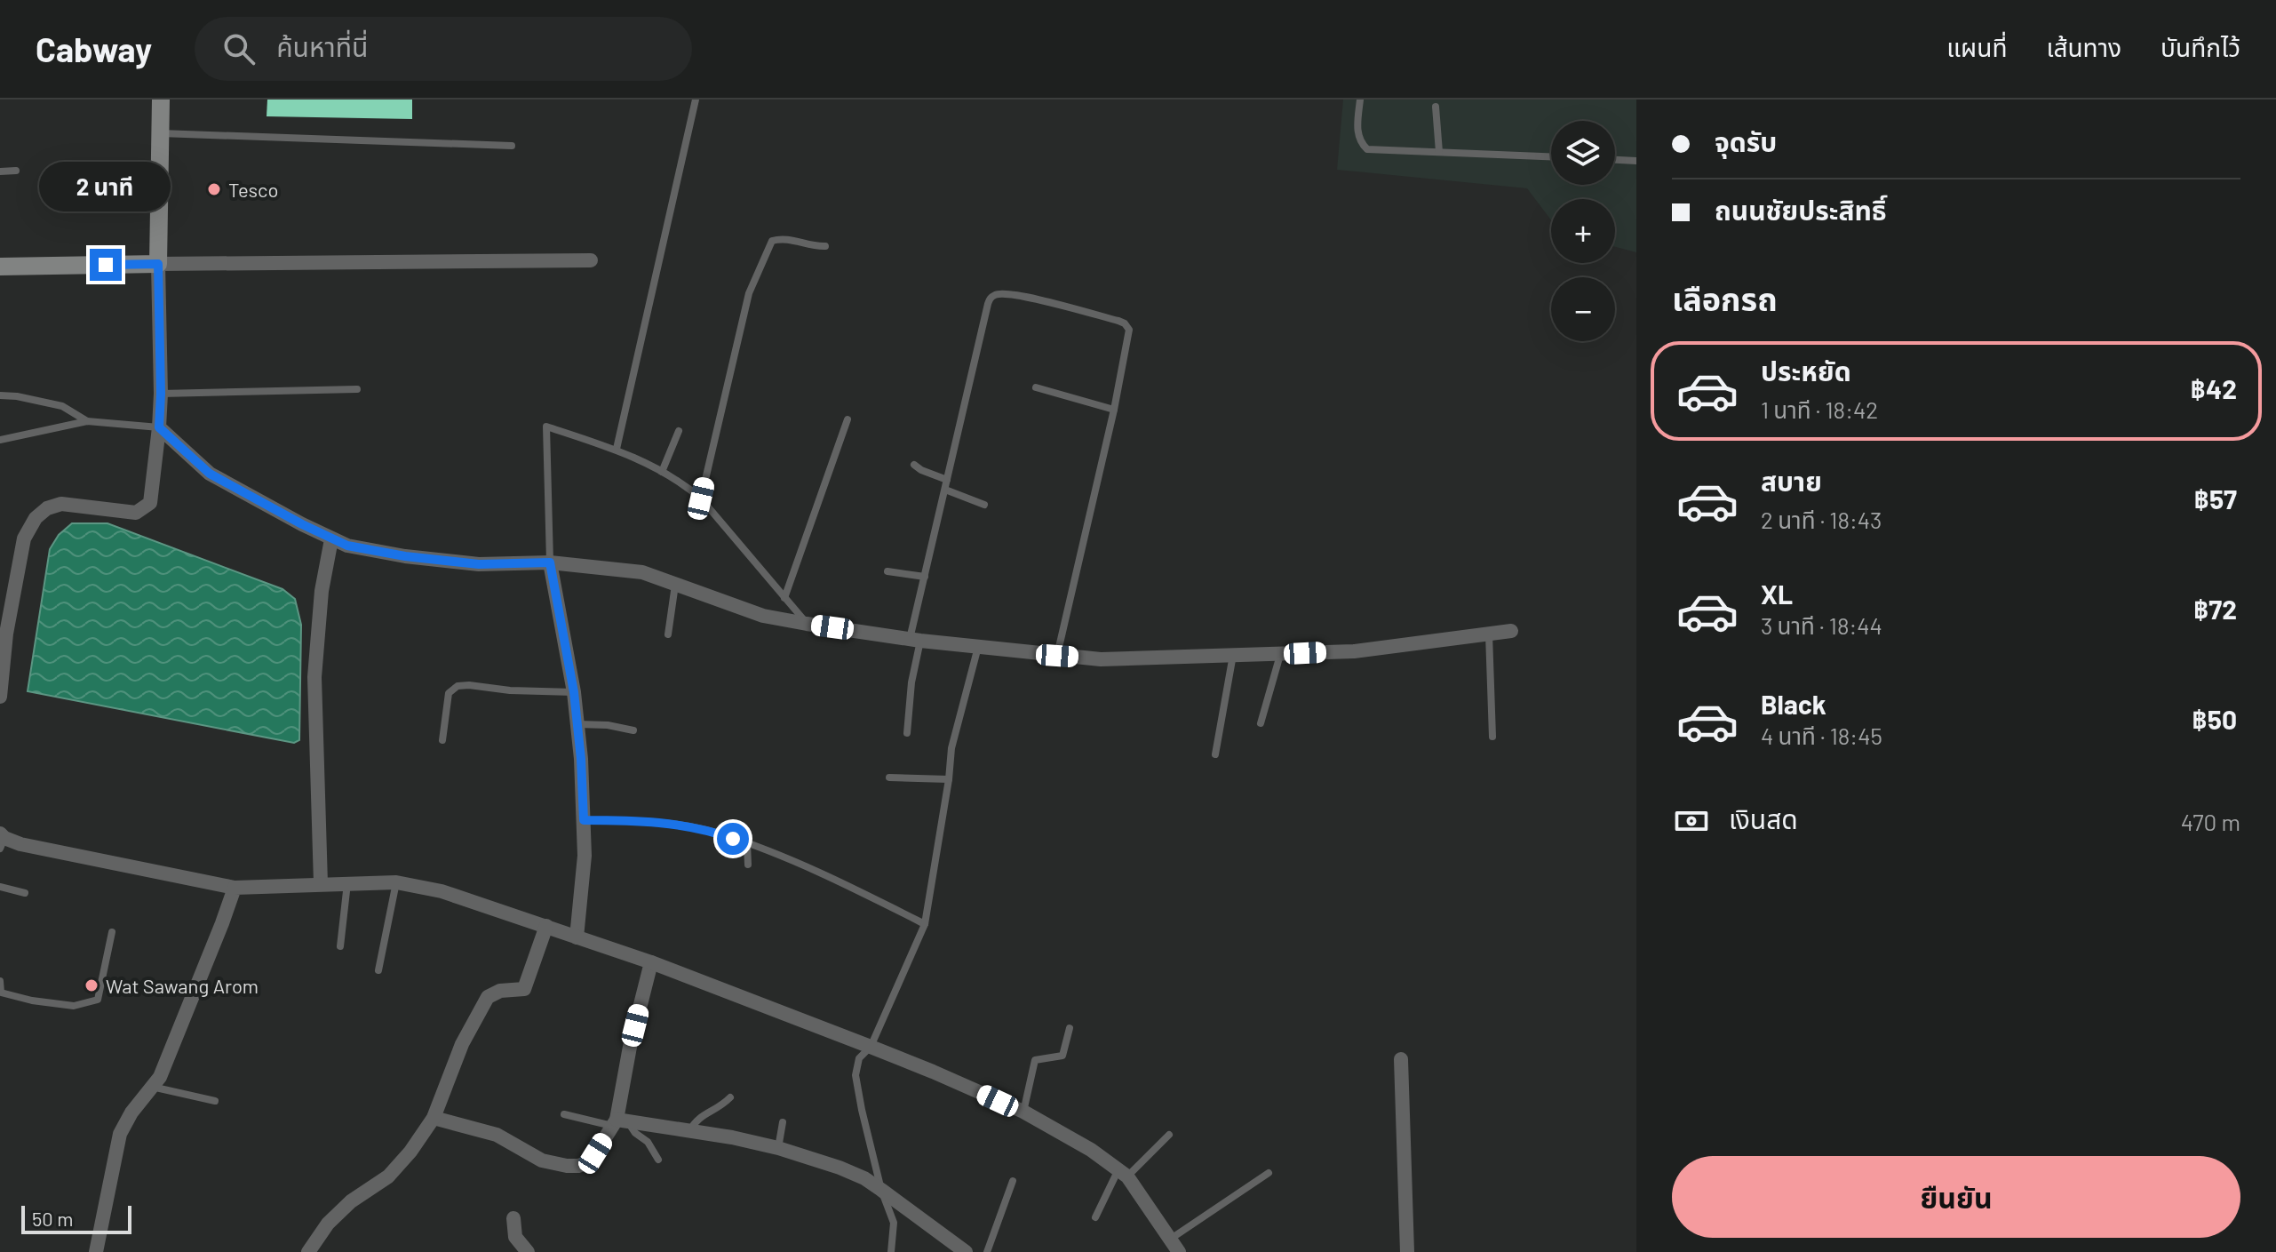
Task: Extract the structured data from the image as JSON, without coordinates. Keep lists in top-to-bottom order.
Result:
{
  "places": ["Tesco", "Wat Sawang Arom"],
  "scale_bar": "50 m",
  "page": {
    "header": "Cabway",
    "search": "ค้นหาที่นี่",
    "nav": ["แผนที่", "เส้นทาง", "บันทึกไว้"],
    "banner": ["จุดรับ", "ถนนชัยประสิทธิ์"],
    "map_buttons": ["+", "−"],
    "bubble": "2 นาที",
    "heading": "เลือกรถ",
    "list": [
      {
        "name": "ประหยัด",
        "note": "1 นาที · 18:42",
        "value": "฿42"
      },
      {
        "name": "สบาย",
        "note": "2 นาที · 18:43",
        "value": "฿57"
      },
      {
        "name": "XL",
        "note": "3 นาที · 18:44",
        "value": "฿72"
      },
      {
        "name": "Black",
        "note": "4 นาที · 18:45",
        "value": "฿50"
      }
    ],
    "pay": ["เงินสด", "470 m"],
    "buttons": "ยืนยัน",
    "scale": "50 m"
  }
}
